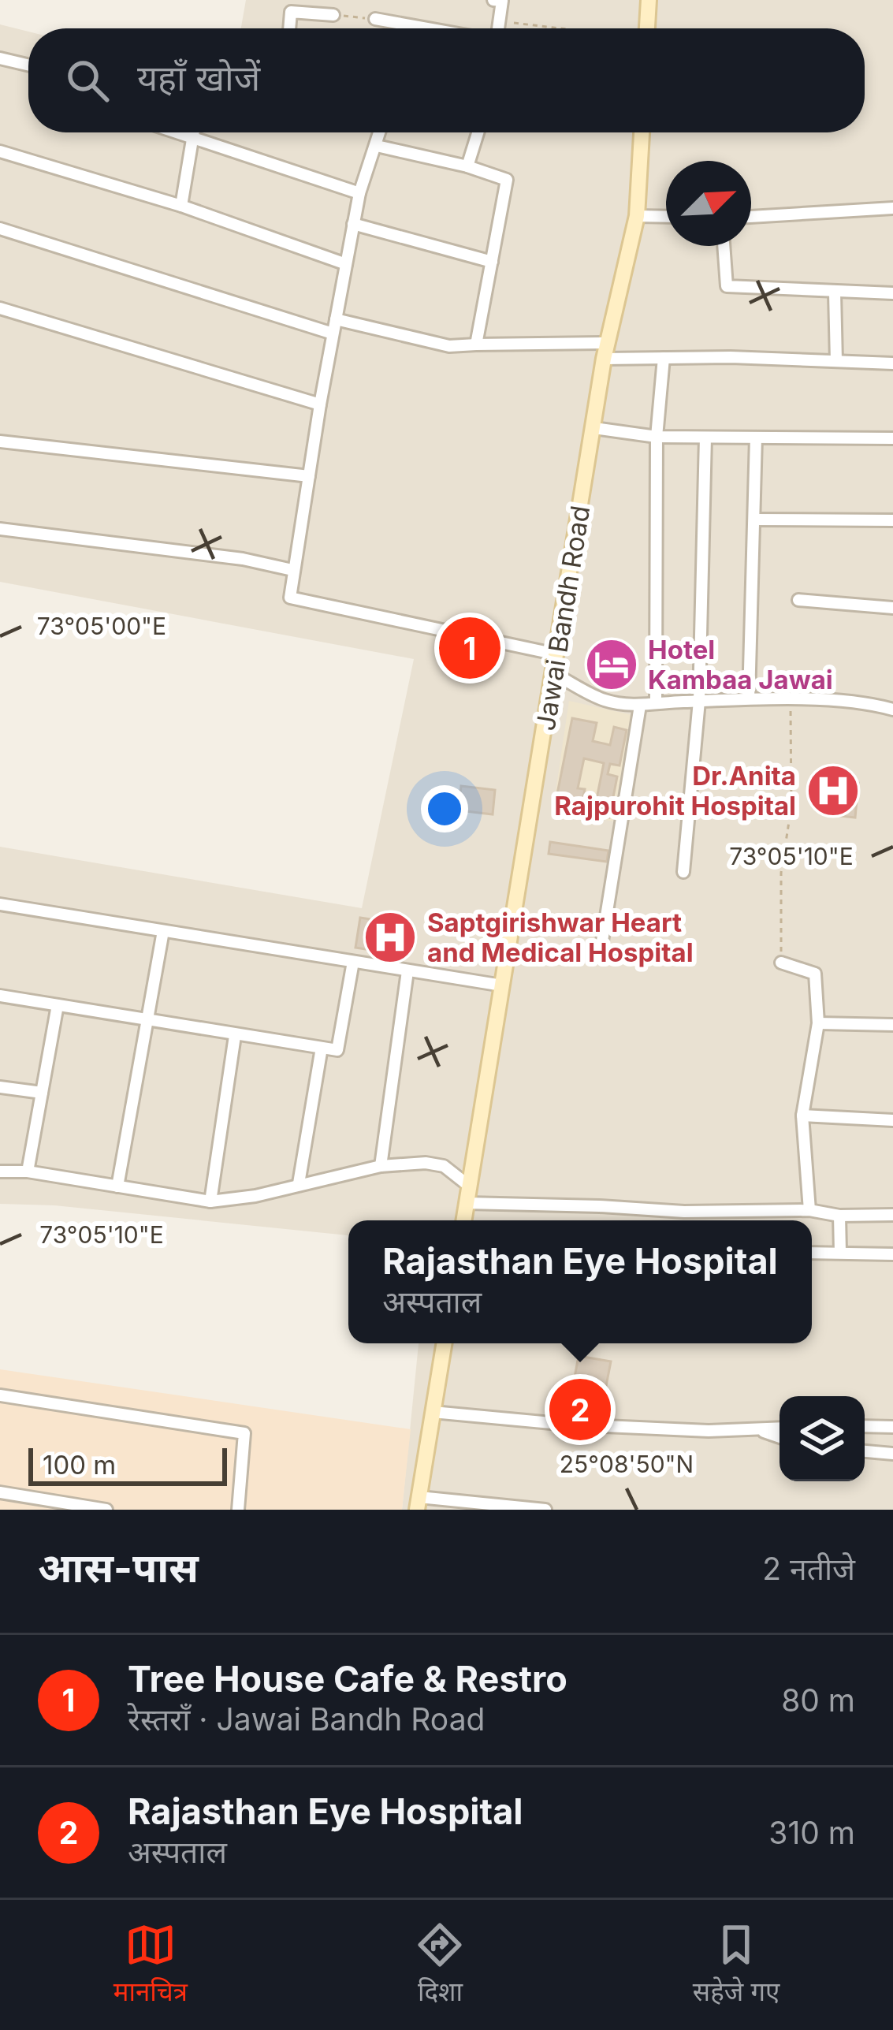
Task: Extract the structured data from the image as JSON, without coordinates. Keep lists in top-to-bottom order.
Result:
{
  "streets": {
    "street": ["Jawai Bandh Road"]
  },
  "places": {
    "hotel": ["Hotel Kambaa Jawai"],
    "hospital": ["Dr.Anita Rajpurohit Hospital", "Saptgirishwar Heart and Medical Hospital"]
  },
  "scale_bar": "100 m",
  "north": "top right",
  "page": {
    "search": "यहाँ खोजें",
    "pins": ["1", "2"],
    "popup": ["Rajasthan Eye Hospital", "अस्पताल"],
    "scale": "100 m",
    "heading": ["आस-पास", "2 नतीजे"],
    "list": [
      {
        "mark": "1",
        "name": "Tree House Cafe & Restro",
        "note": "रेस्तराँ · Jawai Bandh Road",
        "value": "80 m"
      },
      {
        "mark": "2",
        "name": "Rajasthan Eye Hospital",
        "note": "अस्पताल",
        "value": "310 m"
      }
    ],
    "nav": ["मानचित्र", "दिशा", "सहेजे गए"]
  },
  "coordinates": ["73°05'00\"E", "73°05'10\"E", "25°08'50\"N"]
}
